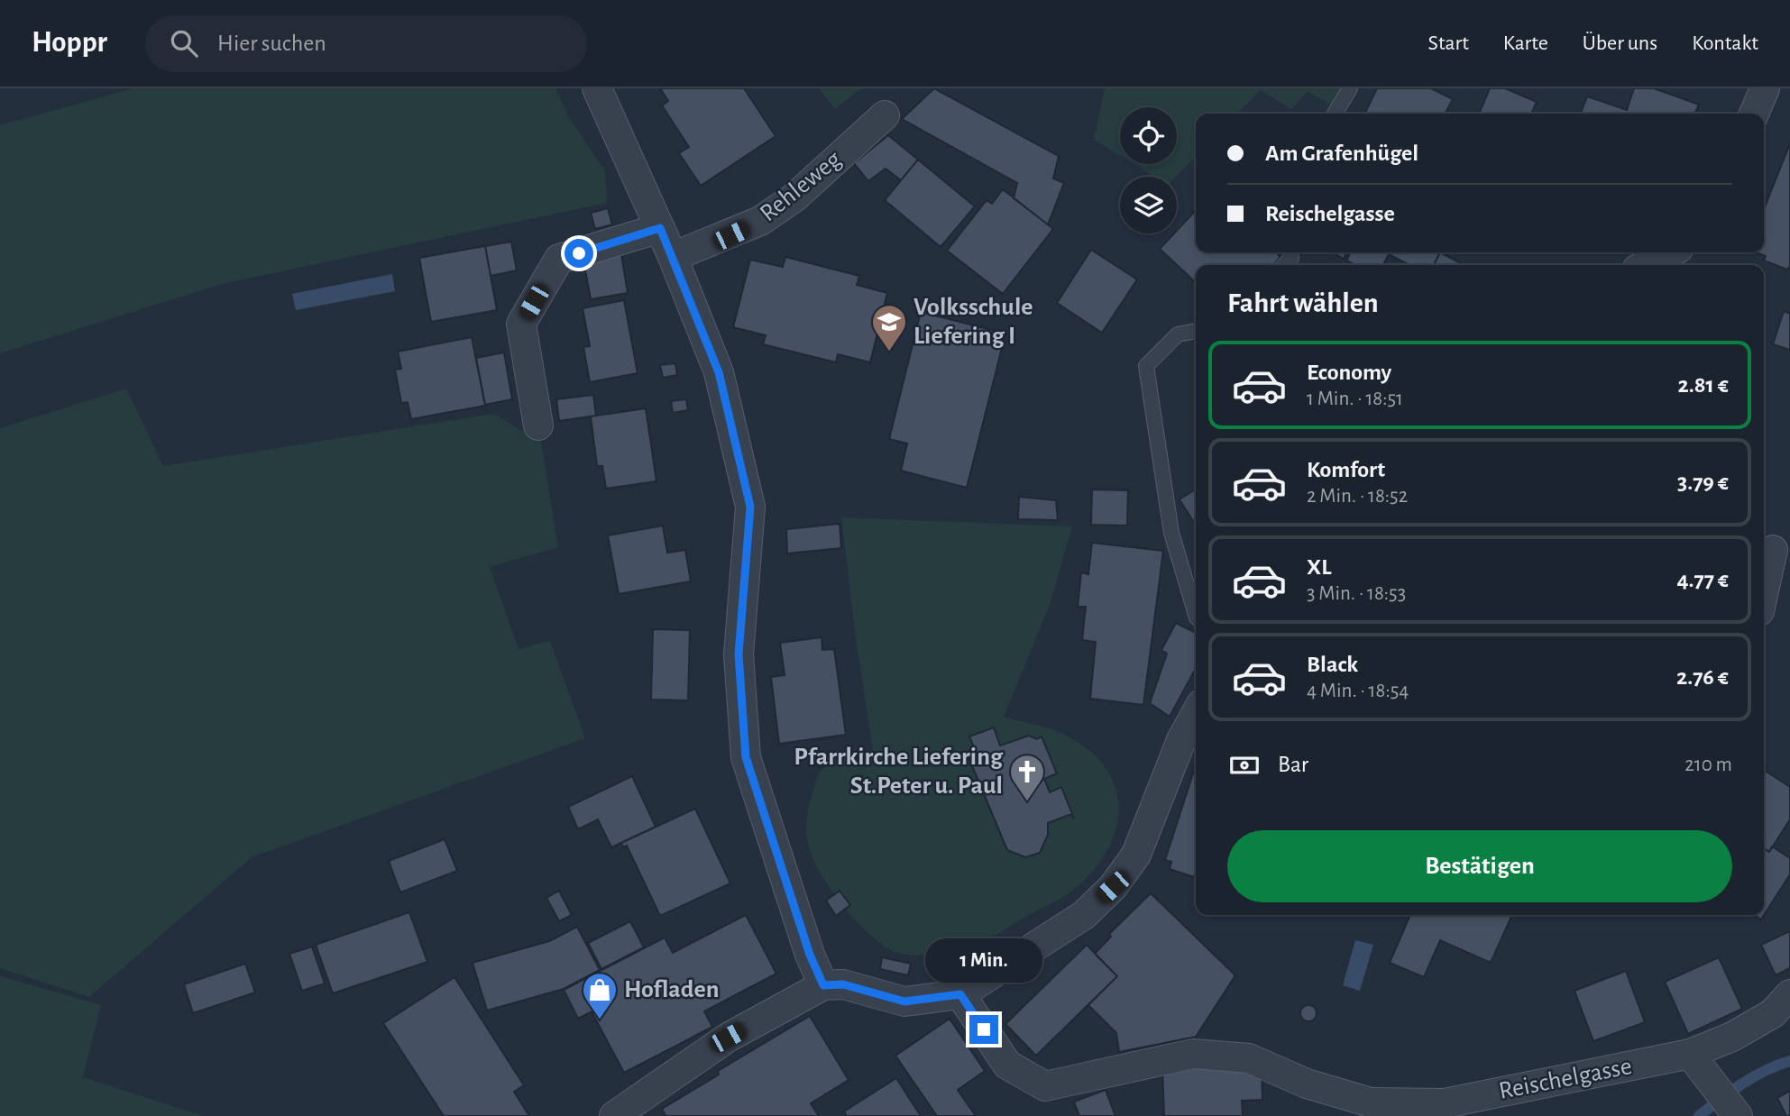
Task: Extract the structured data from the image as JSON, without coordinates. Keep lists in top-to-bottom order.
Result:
{
  "streets": {
    "street": ["Rehleweg", "Reischelgasse"]
  },
  "places": {
    "school or university": ["Volksschule Liefering I"],
    "church": ["Pfarrkirche Liefering St.Peter u. Paul"],
    "shop": ["Hofladen"]
  },
  "page": {
    "header": "Hoppr",
    "search": "Hier suchen",
    "nav": [
      "Start",
      "Karte",
      "Über uns",
      "Kontakt"
    ],
    "banner": ["Am Grafenhügel", "Reischelgasse"],
    "heading": "Fahrt wählen",
    "list": [
      {
        "name": "Economy",
        "note": "1 Min. · 18:51",
        "value": "2.81 €"
      },
      {
        "name": "Komfort",
        "note": "2 Min. · 18:52",
        "value": "3.79 €"
      },
      {
        "name": "XL",
        "note": "3 Min. · 18:53",
        "value": "4.77 €"
      },
      {
        "name": "Black",
        "note": "4 Min. · 18:54",
        "value": "2.76 €"
      }
    ],
    "pay": ["Bar", "210 m"],
    "buttons": "Bestätigen",
    "bubble": "1 Min."
  }
}
